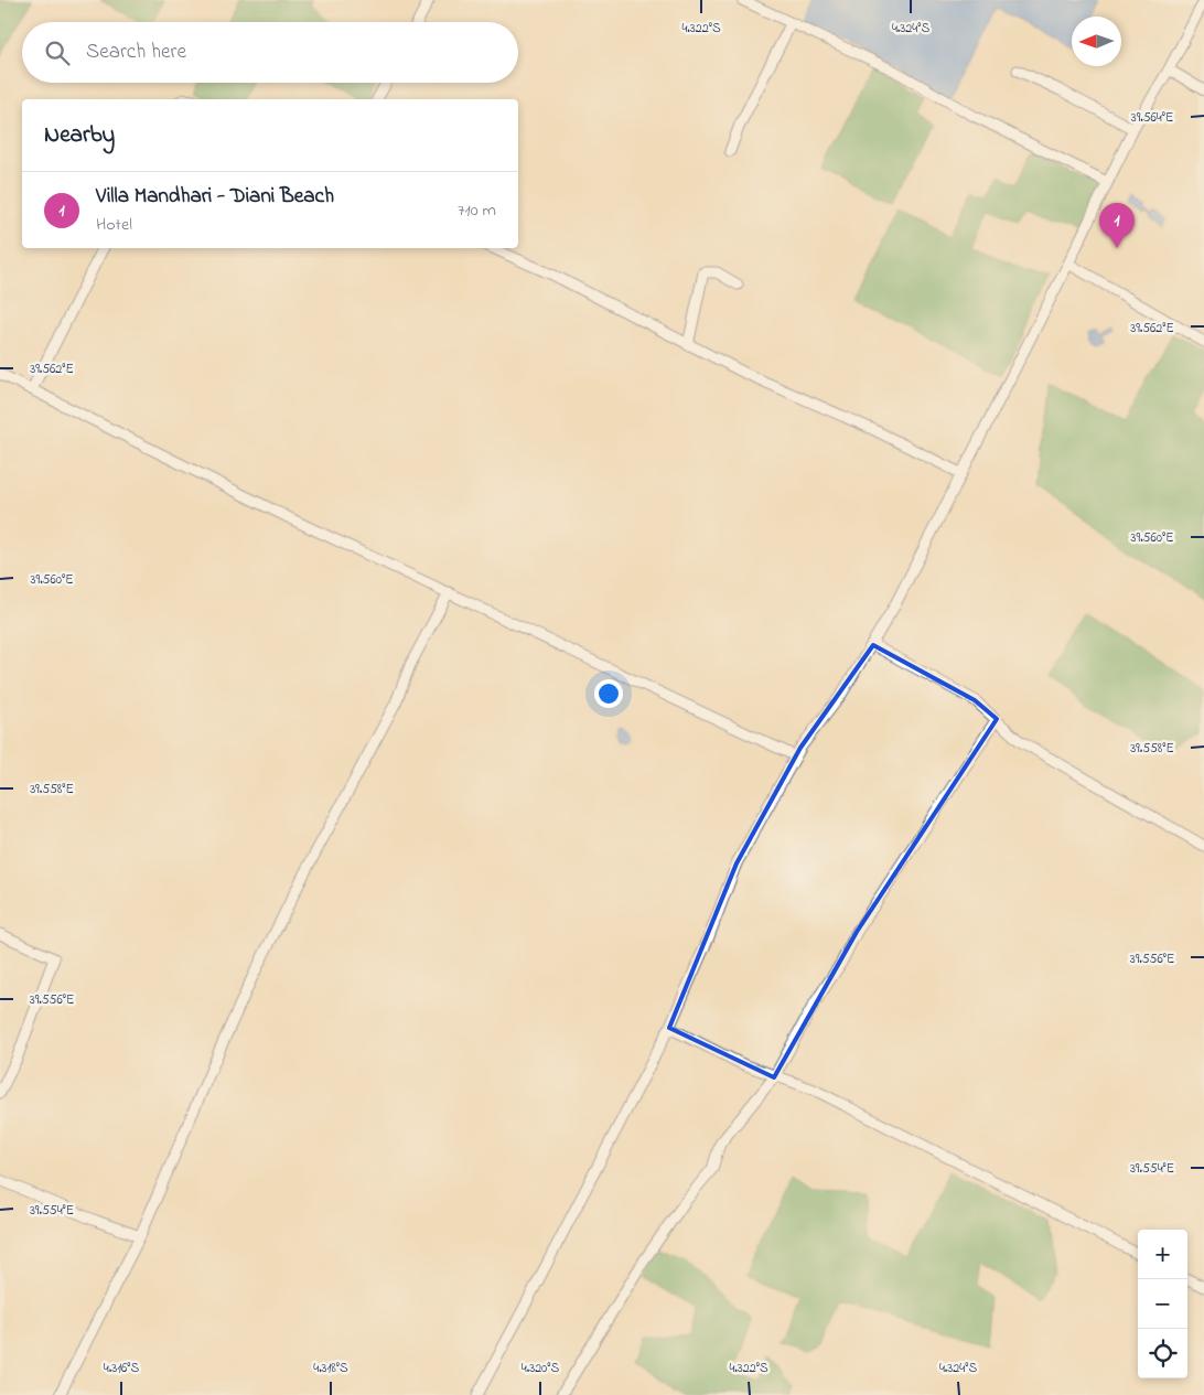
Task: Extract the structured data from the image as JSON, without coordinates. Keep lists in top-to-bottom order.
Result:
{
  "north": "left",
  "page": {
    "search": "Search here",
    "heading": "Nearby",
    "list": [
      {
        "mark": "1",
        "name": "Villa Mandhari - Diani Beach",
        "note": "Hotel",
        "value": "710 m"
      }
    ],
    "pins": "1",
    "map_buttons": ["+", "−"]
  },
  "coordinates": [
    "4.322°S",
    "4.324°S",
    "39.564°E",
    "39.562°E",
    "39.560°E",
    "39.558°E",
    "39.556°E",
    "39.554°E",
    "4.316°S",
    "4.318°S",
    "4.320°S"
  ]
}
